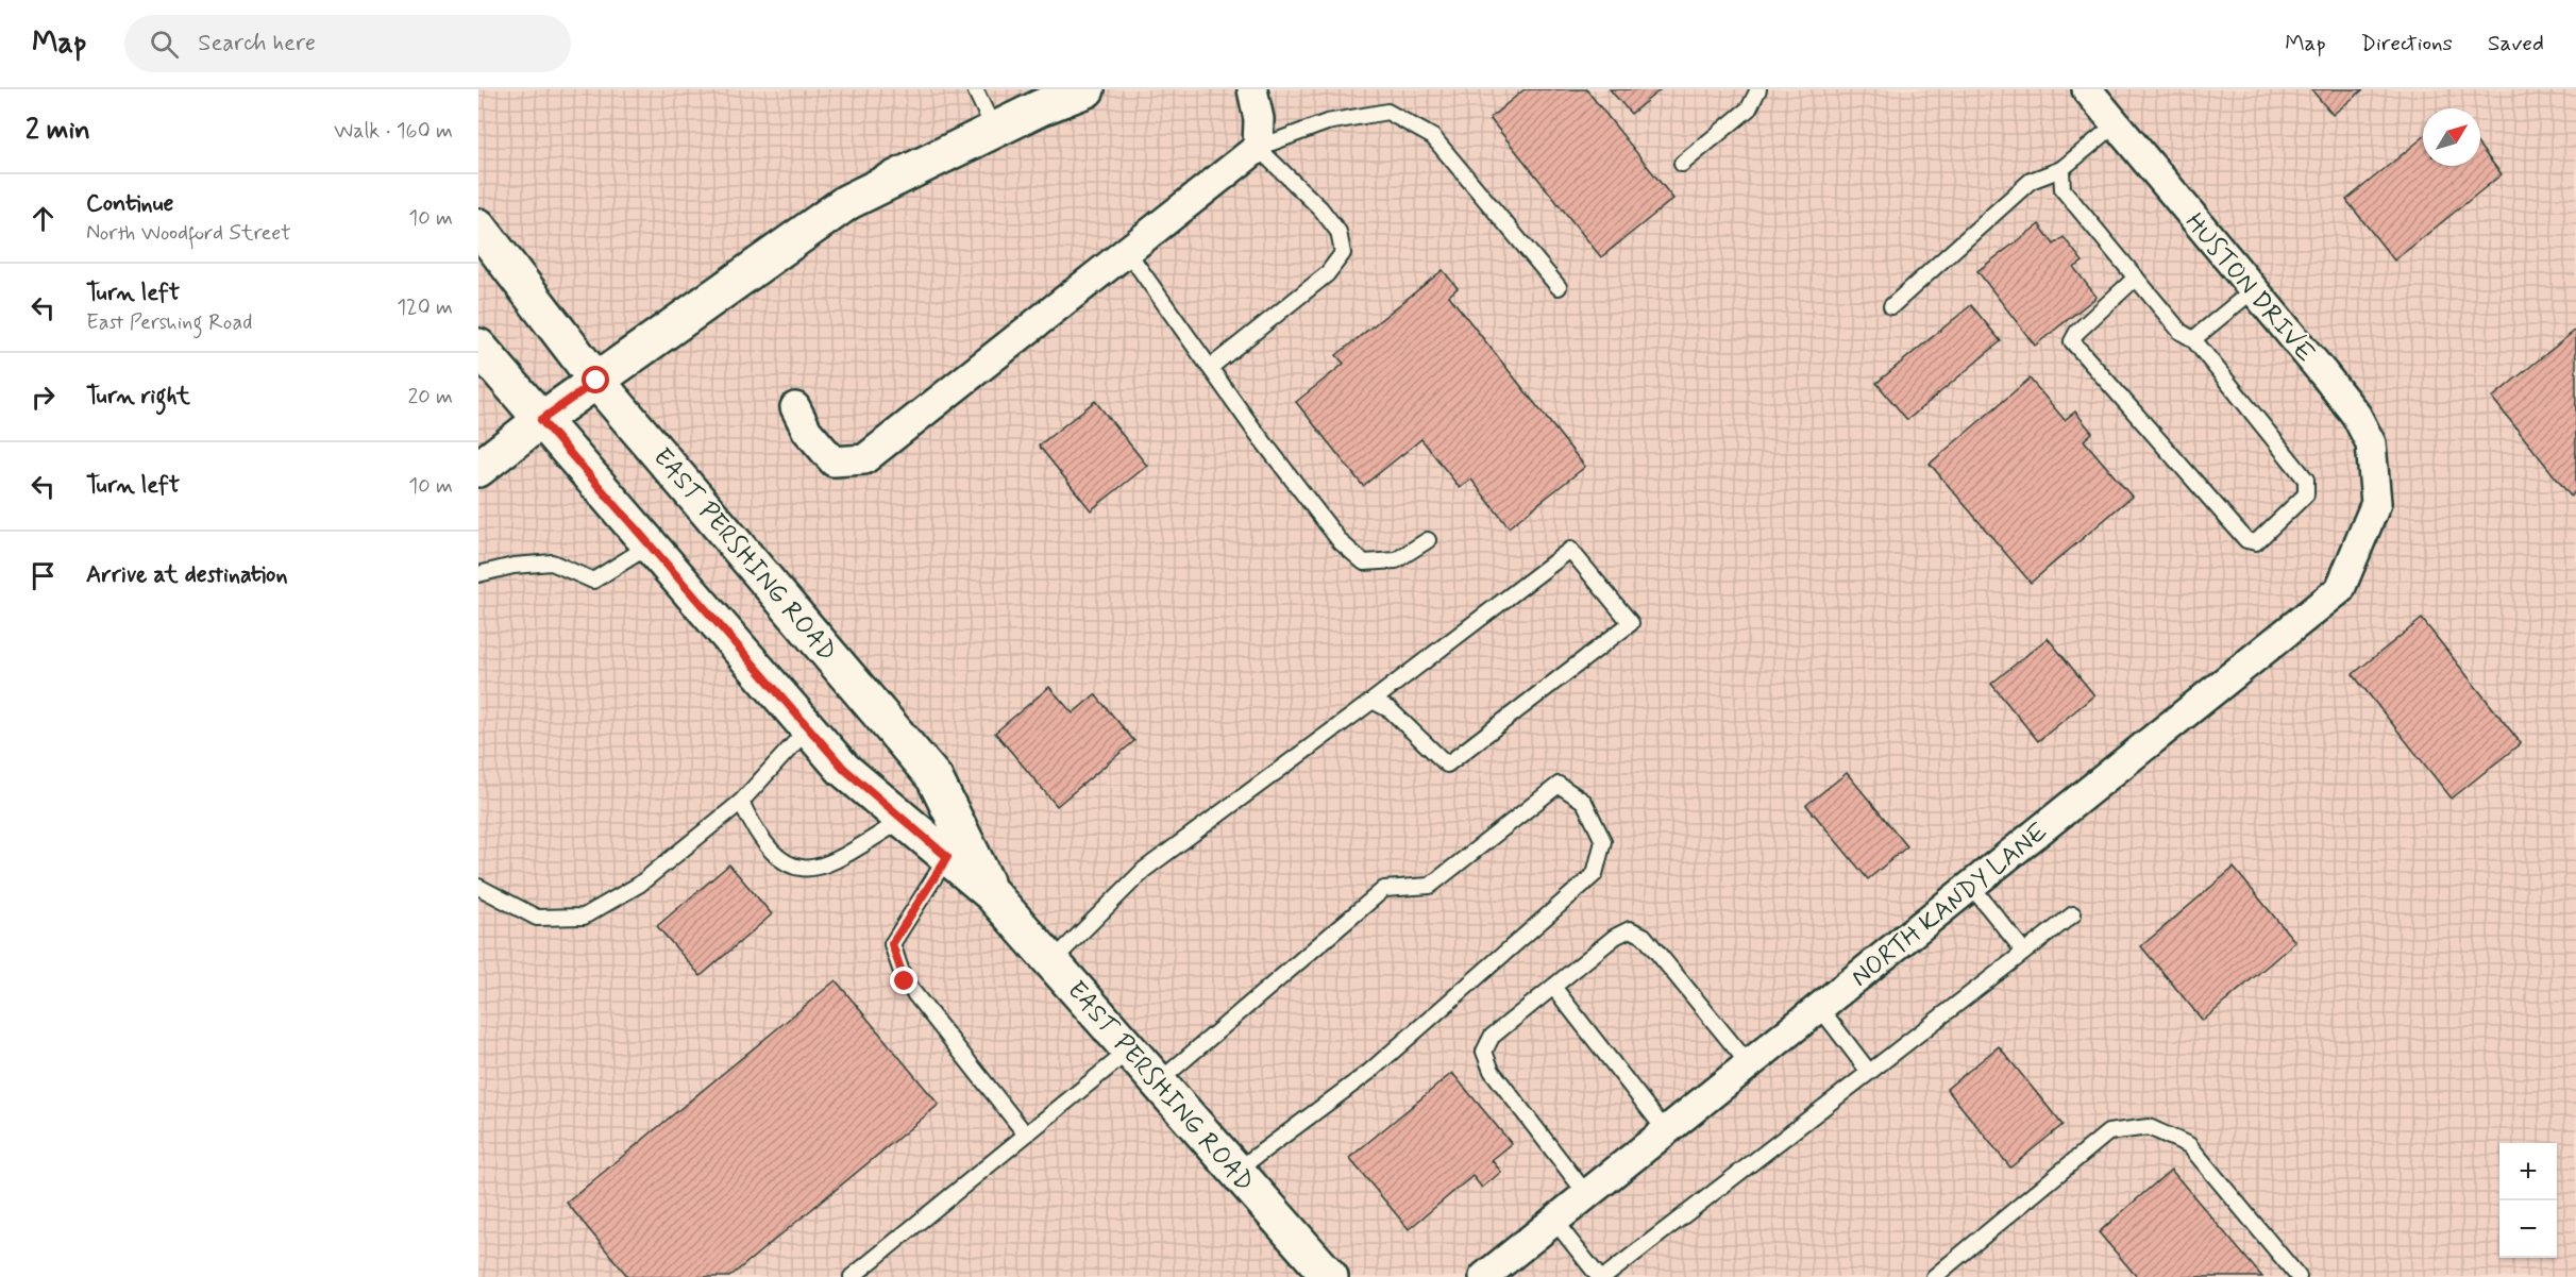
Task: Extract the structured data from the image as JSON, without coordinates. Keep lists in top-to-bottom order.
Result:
{
  "streets": {
    "main road": ["EAST PERSHING ROAD"],
    "street": ["HUSTON DRIVE", "NORTH KANDY LANE"]
  },
  "crossings": [
    ["HUSTON DRIVE", "NORTH KANDY LANE"]
  ],
  "north": "top right",
  "page": {
    "header": "Map",
    "search": "Search here",
    "nav": ["Map", "Directions", "Saved"],
    "heading": ["2 min", "Walk · 160 m"],
    "list": [
      ["Continue", "North Woodford Street", "10 m"],
      ["Turn left", "East Pershing Road", "120 m"],
      ["Turn right", "20 m"],
      ["Turn left", "10 m"],
      "Arrive at destination"
    ],
    "map_buttons": ["+", "−"]
  }
}
